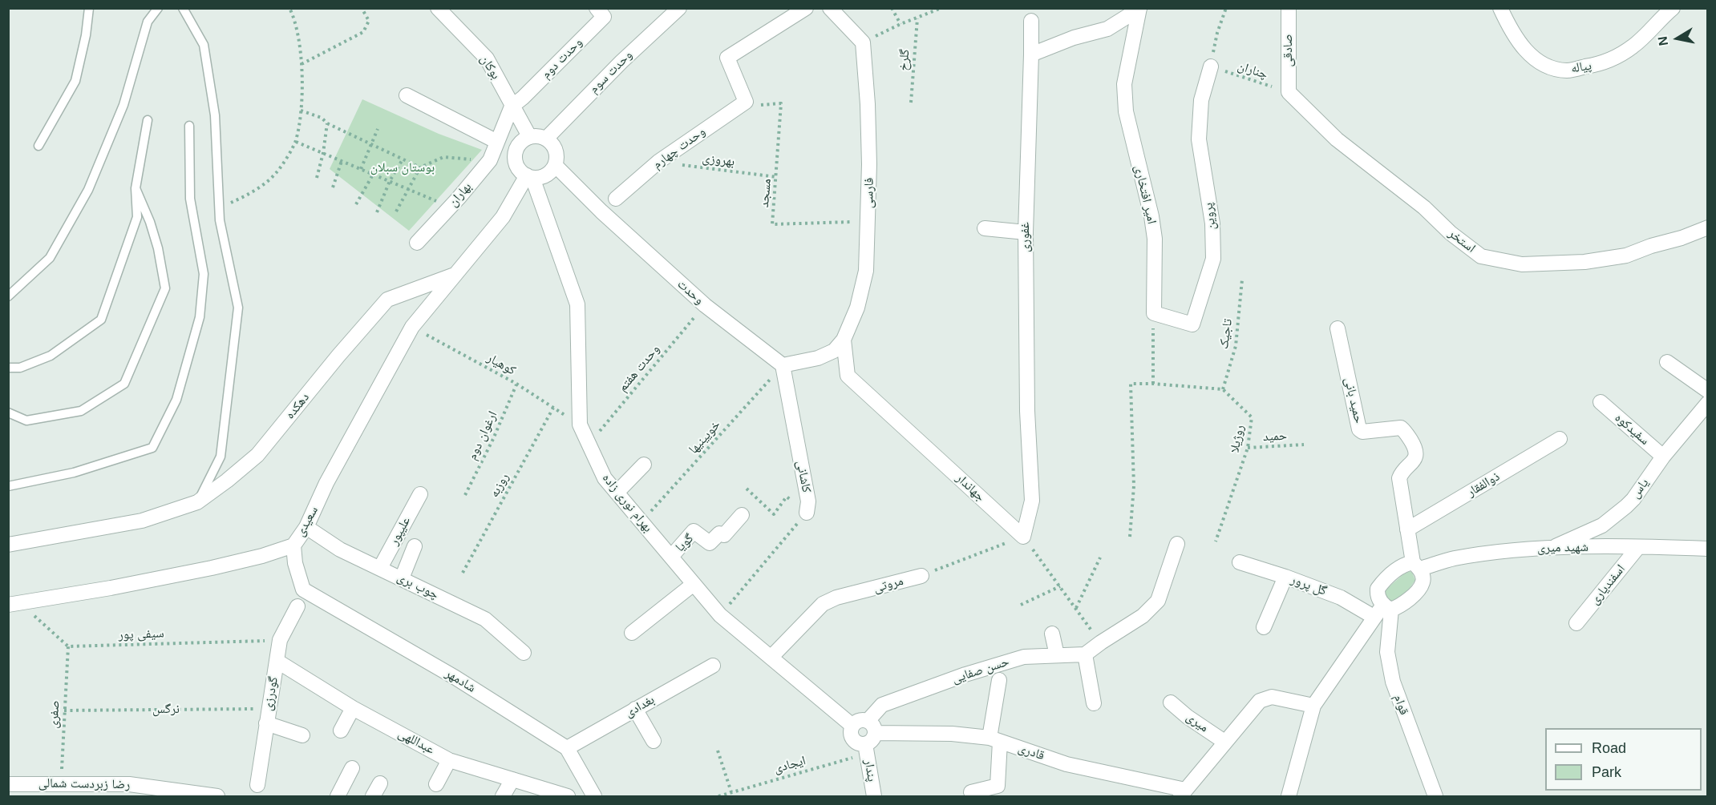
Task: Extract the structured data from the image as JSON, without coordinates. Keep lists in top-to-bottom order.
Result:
{
  "streets": {
    "street": [
      "صادقی",
      "وحدت دوم",
      "بوکان",
      "پیاله",
      "وحدت سوم",
      "وحدت چهارم",
      "فارسی",
      "بهاران",
      "امیر افتخاری",
      "پروین",
      "غفوری",
      "استخر",
      "وحدت",
      "حمید بانی",
      "دهکده",
      "سفیدکوه",
      "کاشانی",
      "ذوالفقار",
      "جهاندار",
      "یاس",
      "بهرام نوری زاده",
      "سعیدی",
      "علیپور",
      "گویا",
      "شهید میری",
      "مروتی",
      "اسفندیاری",
      "گل پرور",
      "چوب بری",
      "حسن صفایی",
      "شادمهر",
      "گودرزی",
      "قوام",
      "بغدادی",
      "میری",
      "عبداللهی",
      "قادری",
      "پندار",
      "رضا زبردست شمالی"
    ],
    "path": [
      "گلرخ",
      "چناران",
      "بهروزی",
      "مسجد",
      "تاجیک",
      "کوهیار",
      "وحدت هفتم",
      "ارغوان دوم",
      "حمید",
      "خویینیها",
      "روژیلا",
      "روزبه",
      "سیفی پور",
      "نرگس",
      "صفری",
      "ایجادی"
    ]
  },
  "crossings": [
    ["صادقی", "چناران"],
    ["صادقی", "استخر"],
    ["وحدت دوم", "بوکان"],
    ["وحدت دوم", "بهاران"],
    ["بوکان", "وحدت سوم"],
    ["بوکان", "بهاران"],
    ["بوکان", "وحدت"],
    ["بوکان", "بهرام نوری زاده"],
    ["چناران", "پروین"],
    ["چناران", "استخر"],
    ["وحدت سوم", "وحدت"],
    ["وحدت سوم", "بهرام نوری زاده"],
    ["وحدت چهارم", "بهروزی"],
    ["وحدت چهارم", "مسجد"],
    ["بهروزی", "مسجد"],
    ["مسجد", "فارسی"],
    ["فارسی", "جهاندار"],
    ["امیر افتخاری", "پروین"],
    ["غفوری", "جهاندار"],
    ["غفوری", "مروتی"],
    ["وحدت", "وحدت هفتم"],
    ["وحدت", "خویینیها"],
    ["وحدت", "کاشانی"],
    ["وحدت", "بهرام نوری زاده"],
    ["تاجیک", "روژیلا"],
    ["کوهیار", "ارغوان دوم"],
    ["کوهیار", "روزبه"],
    ["کوهیار", "بهرام نوری زاده"],
    ["کوهیار", "سعیدی"],
    ["وحدت هفتم", "بهرام نوری زاده"],
    ["حمید بانی", "ذوالفقار"],
    ["حمید بانی", "شهید میری"],
    ["حمید بانی", "قوام"],
    ["دهکده", "سعیدی"],
    ["سفیدکوه", "یاس"],
    ["حمید", "روژیلا"],
    ["خویینیها", "کاشانی"],
    ["خویینیها", "بهرام نوری زاده"],
    ["کاشانی", "بهرام نوری زاده"],
    ["جهاندار", "مروتی"],
    ["یاس", "شهید میری"],
    ["بهرام نوری زاده", "گویا"],
    ["بهرام نوری زاده", "مروتی"],
    ["سعیدی", "چوب بری"],
    ["سعیدی", "شادمهر"],
    ["علیپور", "چوب بری"],
    ["شهید میری", "اسفندیاری"],
    ["شهید میری", "قوام"],
    ["سیفی پور", "گودرزی"],
    ["سیفی پور", "صفری"],
    ["حسن صفایی", "قادری"],
    ["حسن صفایی", "ایجادی"],
    ["حسن صفایی", "پندار"],
    ["شادمهر", "بغدادی"],
    ["گودرزی", "نرگس"],
    ["گودرزی", "عبداللهی"],
    ["نرگس", "صفری"],
    ["صفری", "رضا زبردست شمالی"],
    ["میری", "قادری"],
    ["قادری", "ایجادی"],
    ["قادری", "پندار"],
    ["ایجادی", "پندار"]
  ],
  "parks": ["بوستان سبلان"],
  "legend": ["Road", "Park"],
  "north": "left"
}
